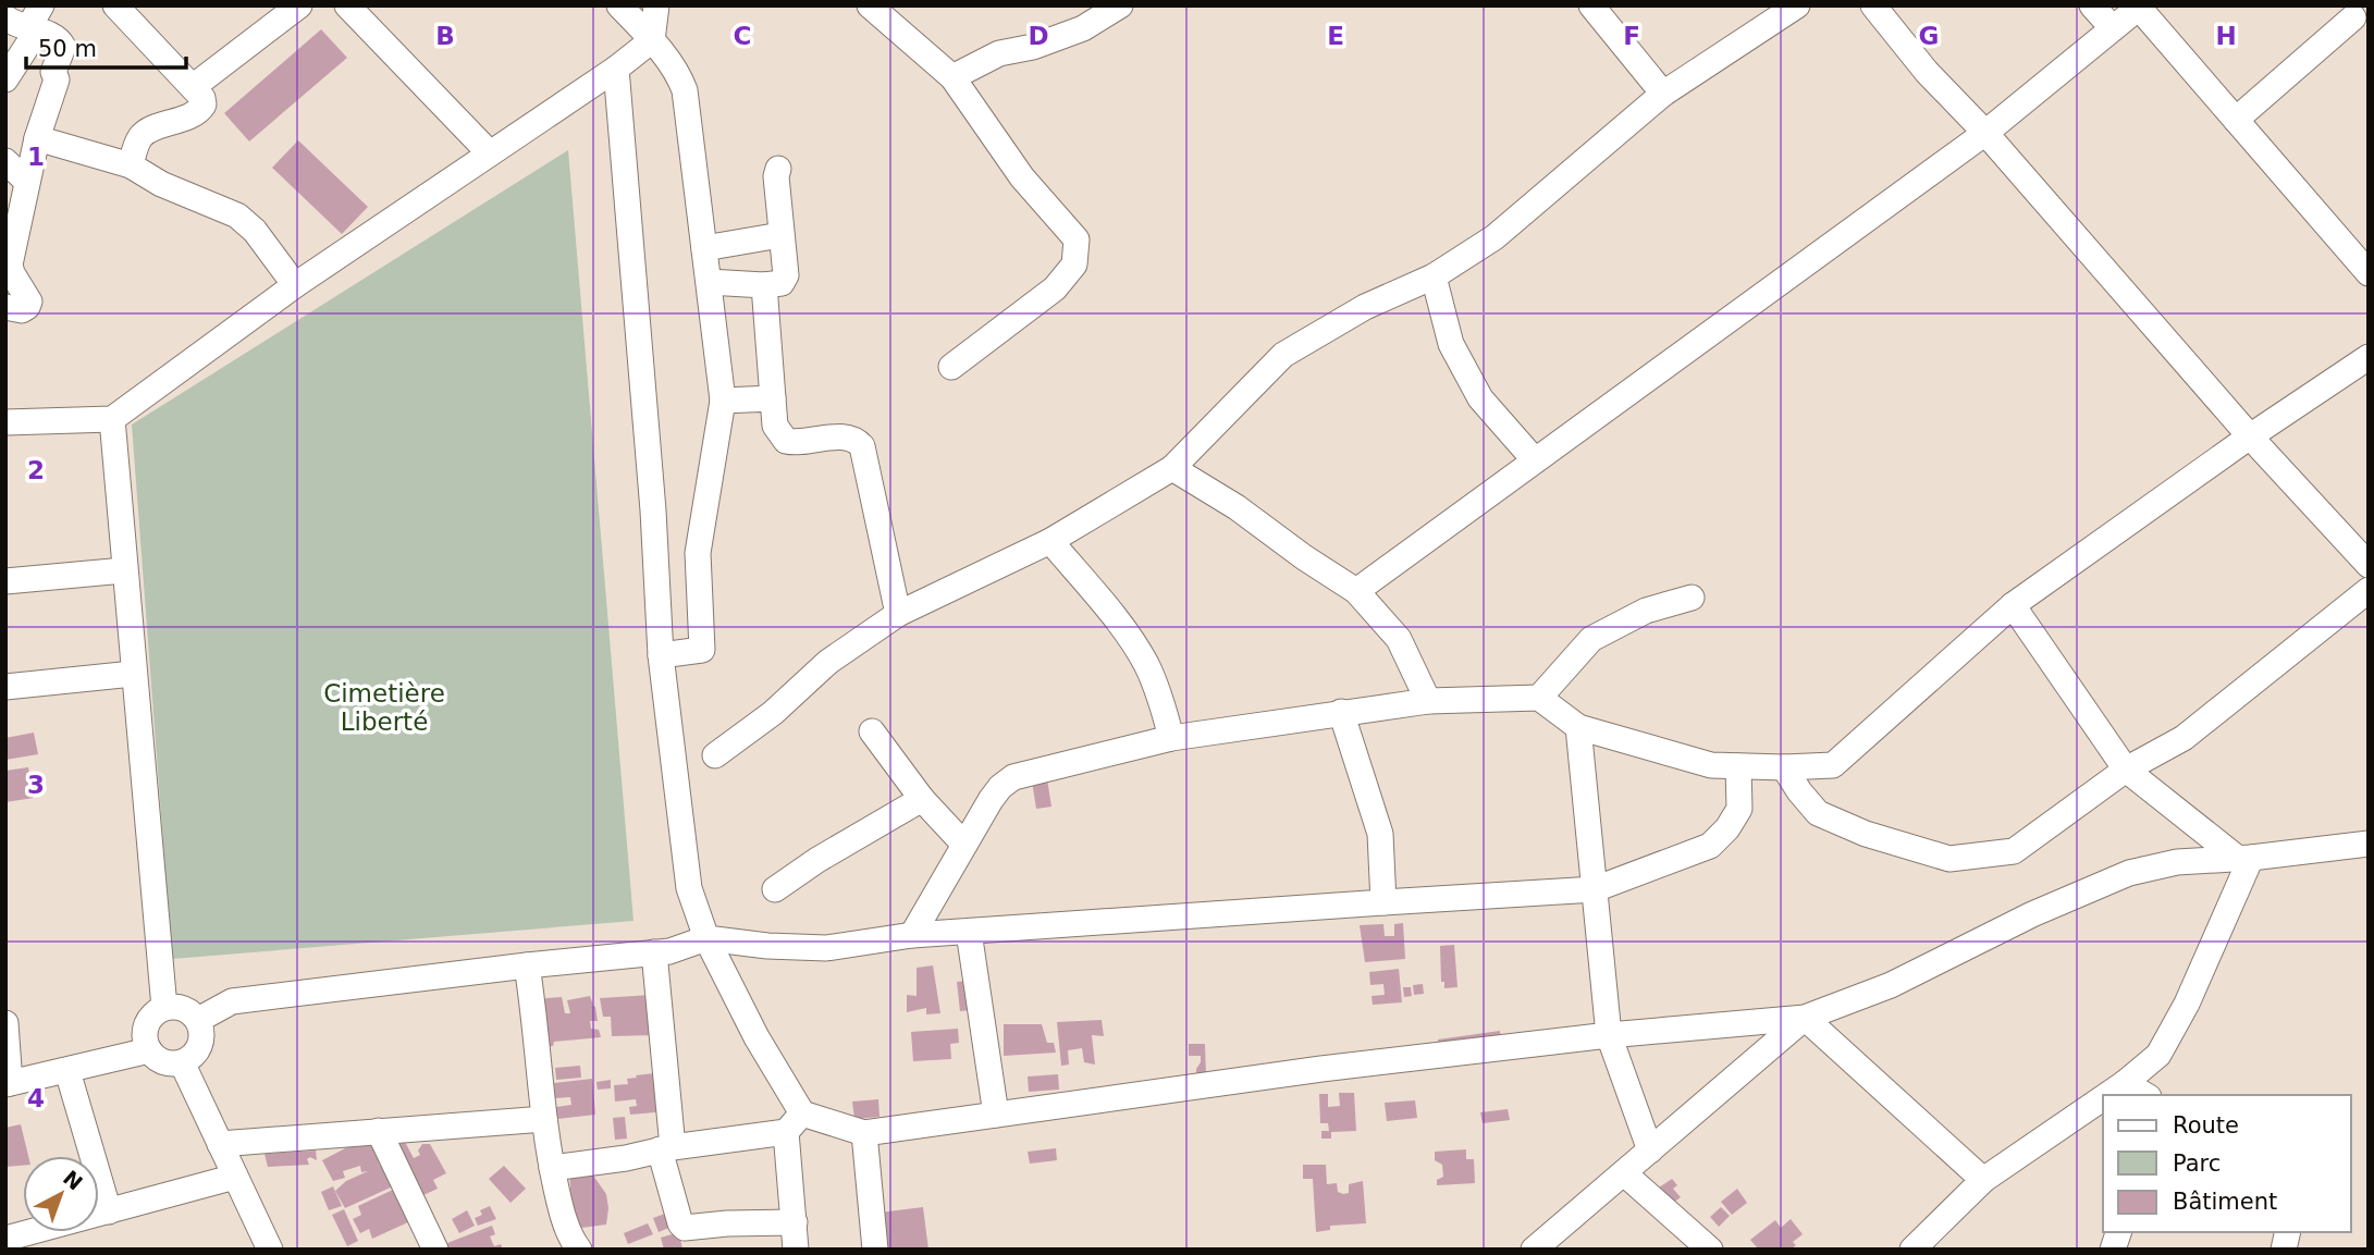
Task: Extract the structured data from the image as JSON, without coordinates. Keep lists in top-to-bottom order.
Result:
{
  "parks": ["Cimetière Liberté"],
  "legend": ["Route", "Parc", "Bâtiment"],
  "scale_bar": "50 m",
  "north": "top right",
  "grid": {
    "columns": [
      "B",
      "C",
      "D",
      "E",
      "F",
      "G",
      "H"
    ],
    "rows": [
      "1",
      "2",
      "3",
      "4"
    ]
  }
}
